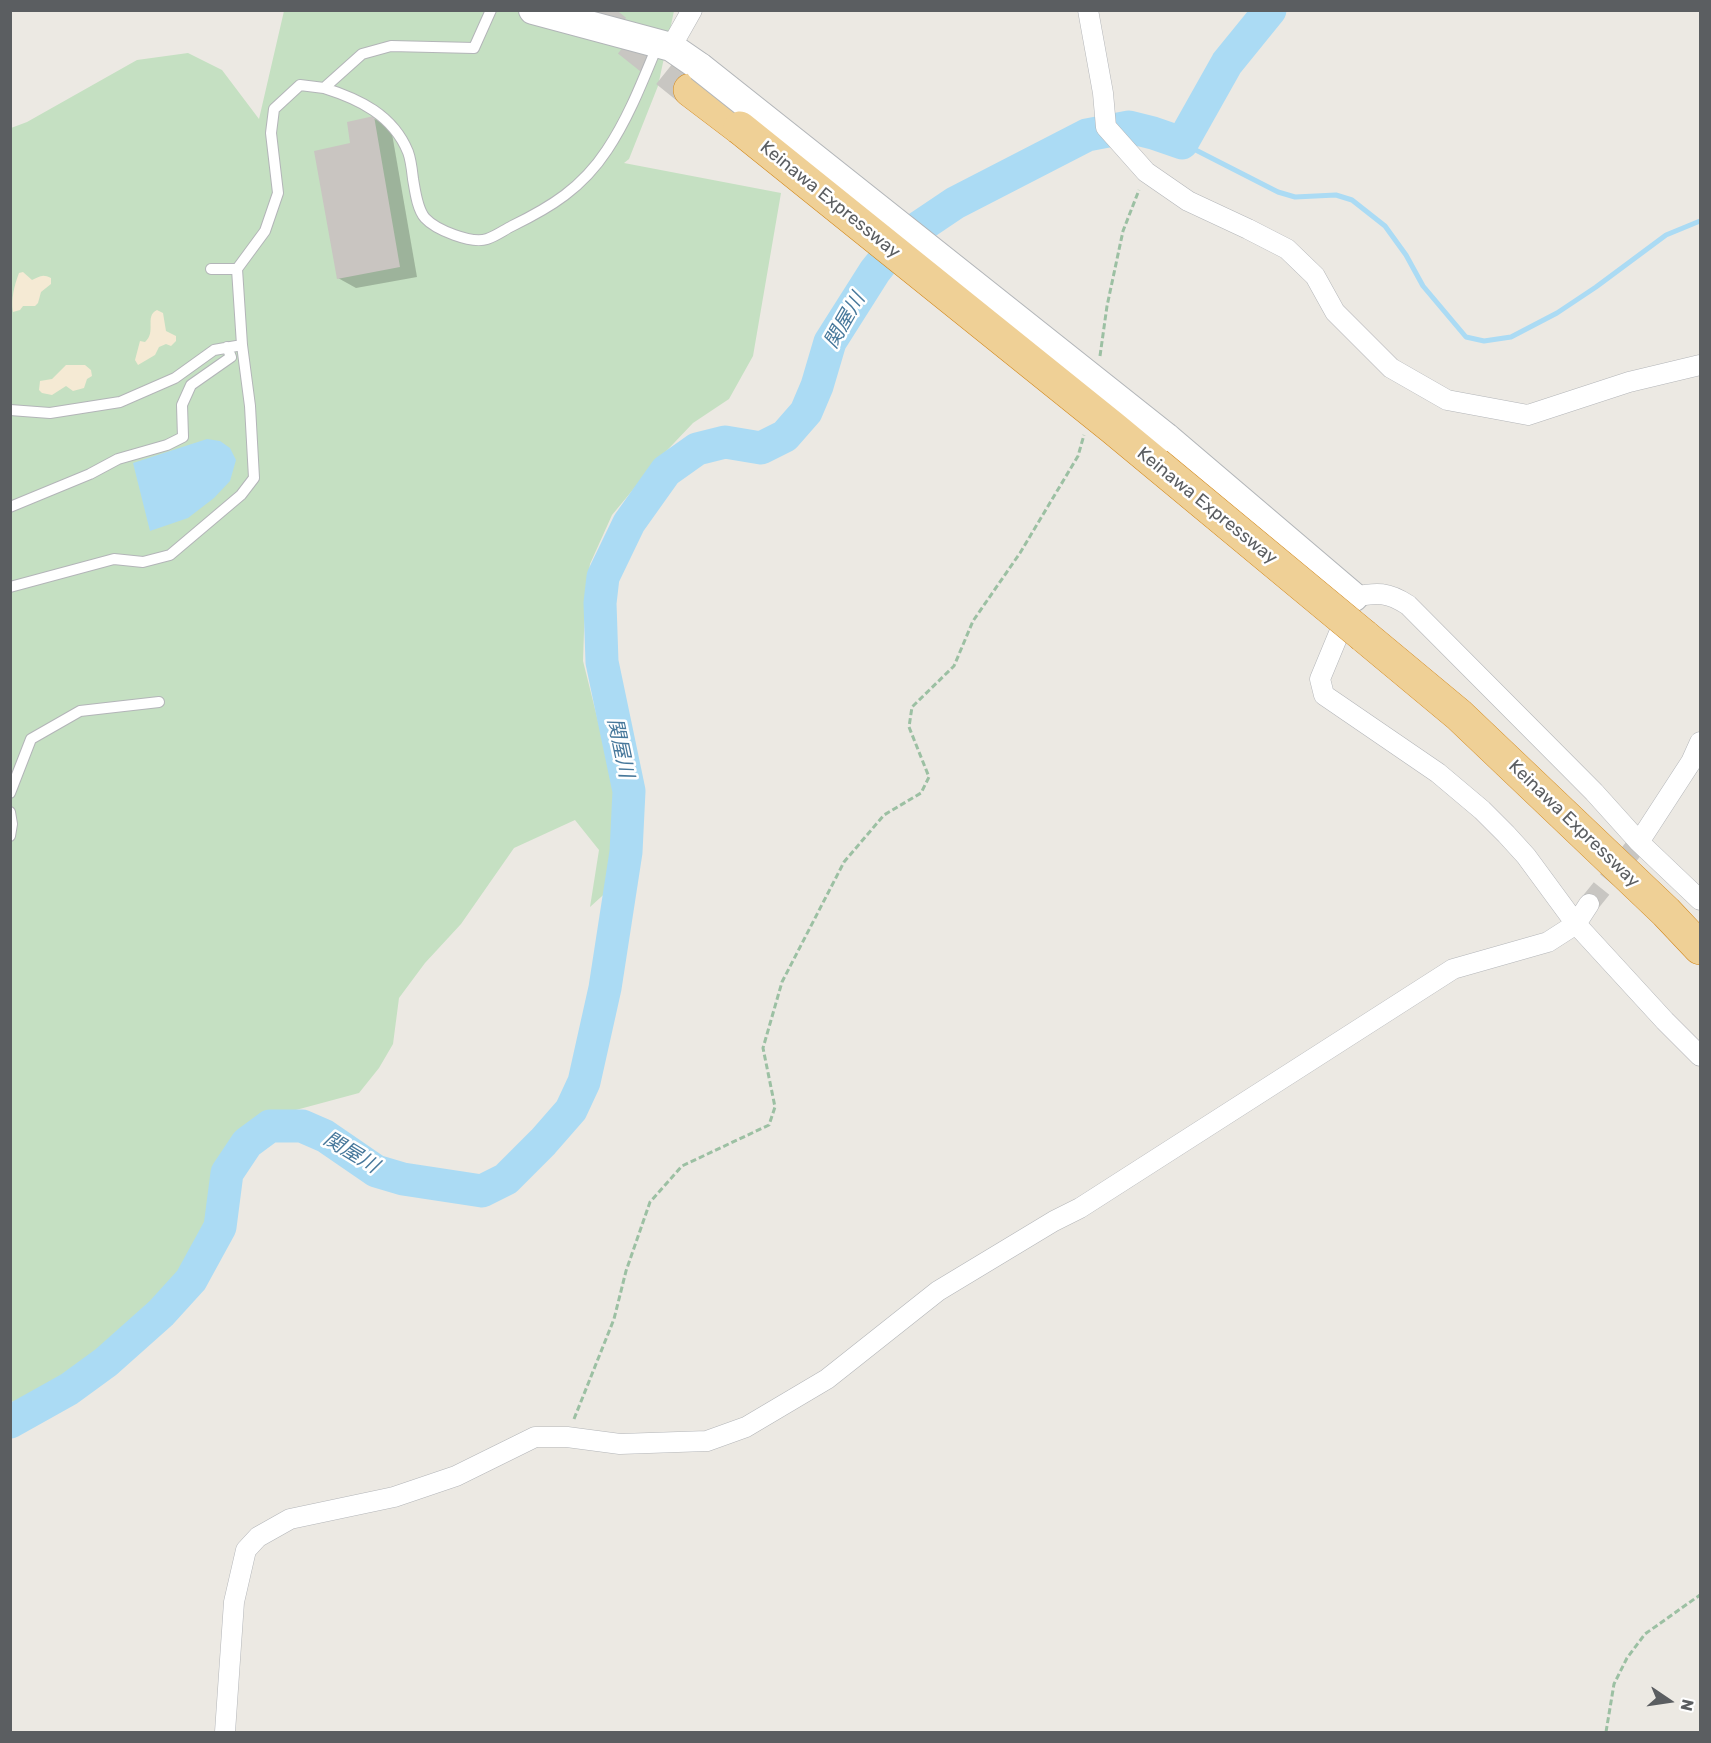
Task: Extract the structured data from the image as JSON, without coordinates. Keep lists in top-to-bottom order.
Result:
{
  "streets": {
    "highway": ["Keinawa Expressway"]
  },
  "water": ["関屋川"],
  "north": "right"
}
